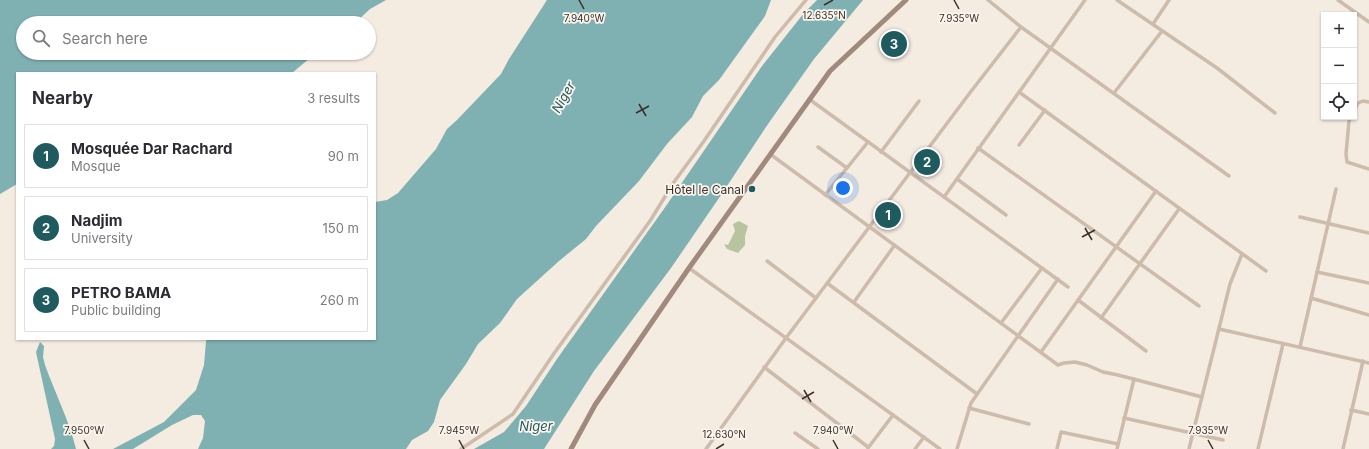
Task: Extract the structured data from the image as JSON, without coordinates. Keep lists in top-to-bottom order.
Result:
{
  "water": ["Niger"],
  "places": ["Hôtel le Canal"],
  "page": {
    "map_buttons": ["+", "−"],
    "search": "Search here",
    "pins": ["3", "2", "1"],
    "heading": ["Nearby", "3 results"],
    "list": [
      {
        "mark": "1",
        "name": "Mosquée Dar Rachard",
        "note": "Mosque",
        "value": "90 m"
      },
      {
        "mark": "2",
        "name": "Nadjim",
        "note": "University",
        "value": "150 m"
      },
      {
        "mark": "3",
        "name": "PETRO BAMA",
        "note": "Public building",
        "value": "260 m"
      }
    ]
  },
  "coordinates": [
    "12.635°N",
    "7.940°W",
    "7.935°W",
    "7.950°W",
    "7.945°W",
    "12.630°N"
  ]
}
